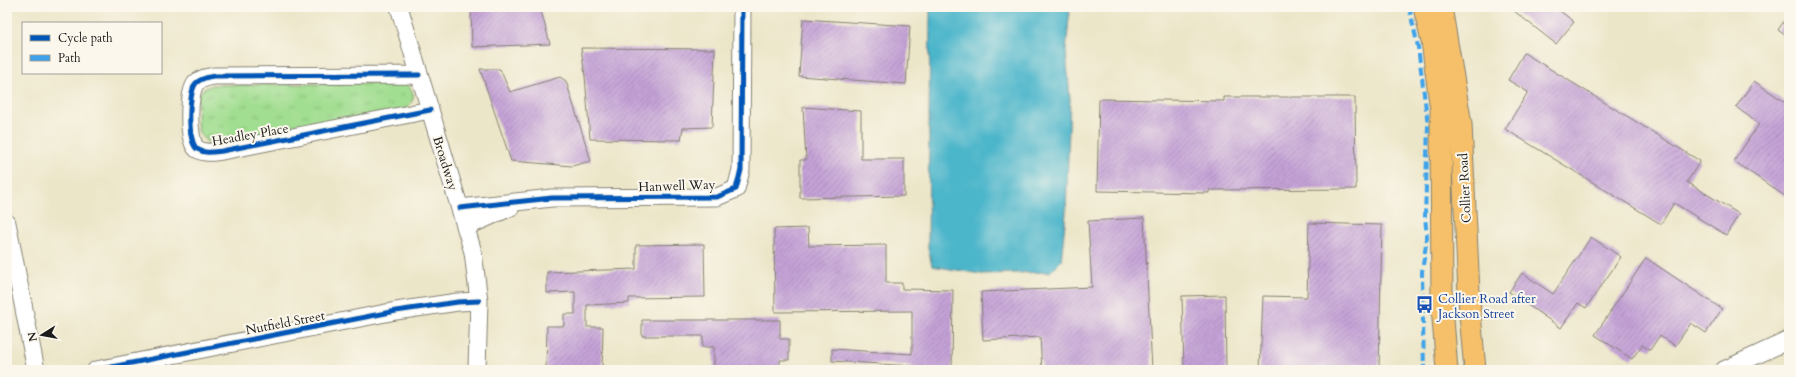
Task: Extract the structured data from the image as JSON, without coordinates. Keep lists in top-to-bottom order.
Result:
{
  "streets": {
    "main road": ["Collier Road"],
    "street": [
      "Headley Place",
      "Broadway",
      "Hanwell Way",
      "Nutfield Street"
    ]
  },
  "crossings": [
    ["Headley Place", "Broadway"],
    ["Broadway", "Hanwell Way"],
    ["Broadway", "Nutfield Street"]
  ],
  "places": {
    "bus stop": ["Collier Road after Jackson Street"]
  },
  "legend": ["Cycle path", "Path"],
  "north": "left"
}
